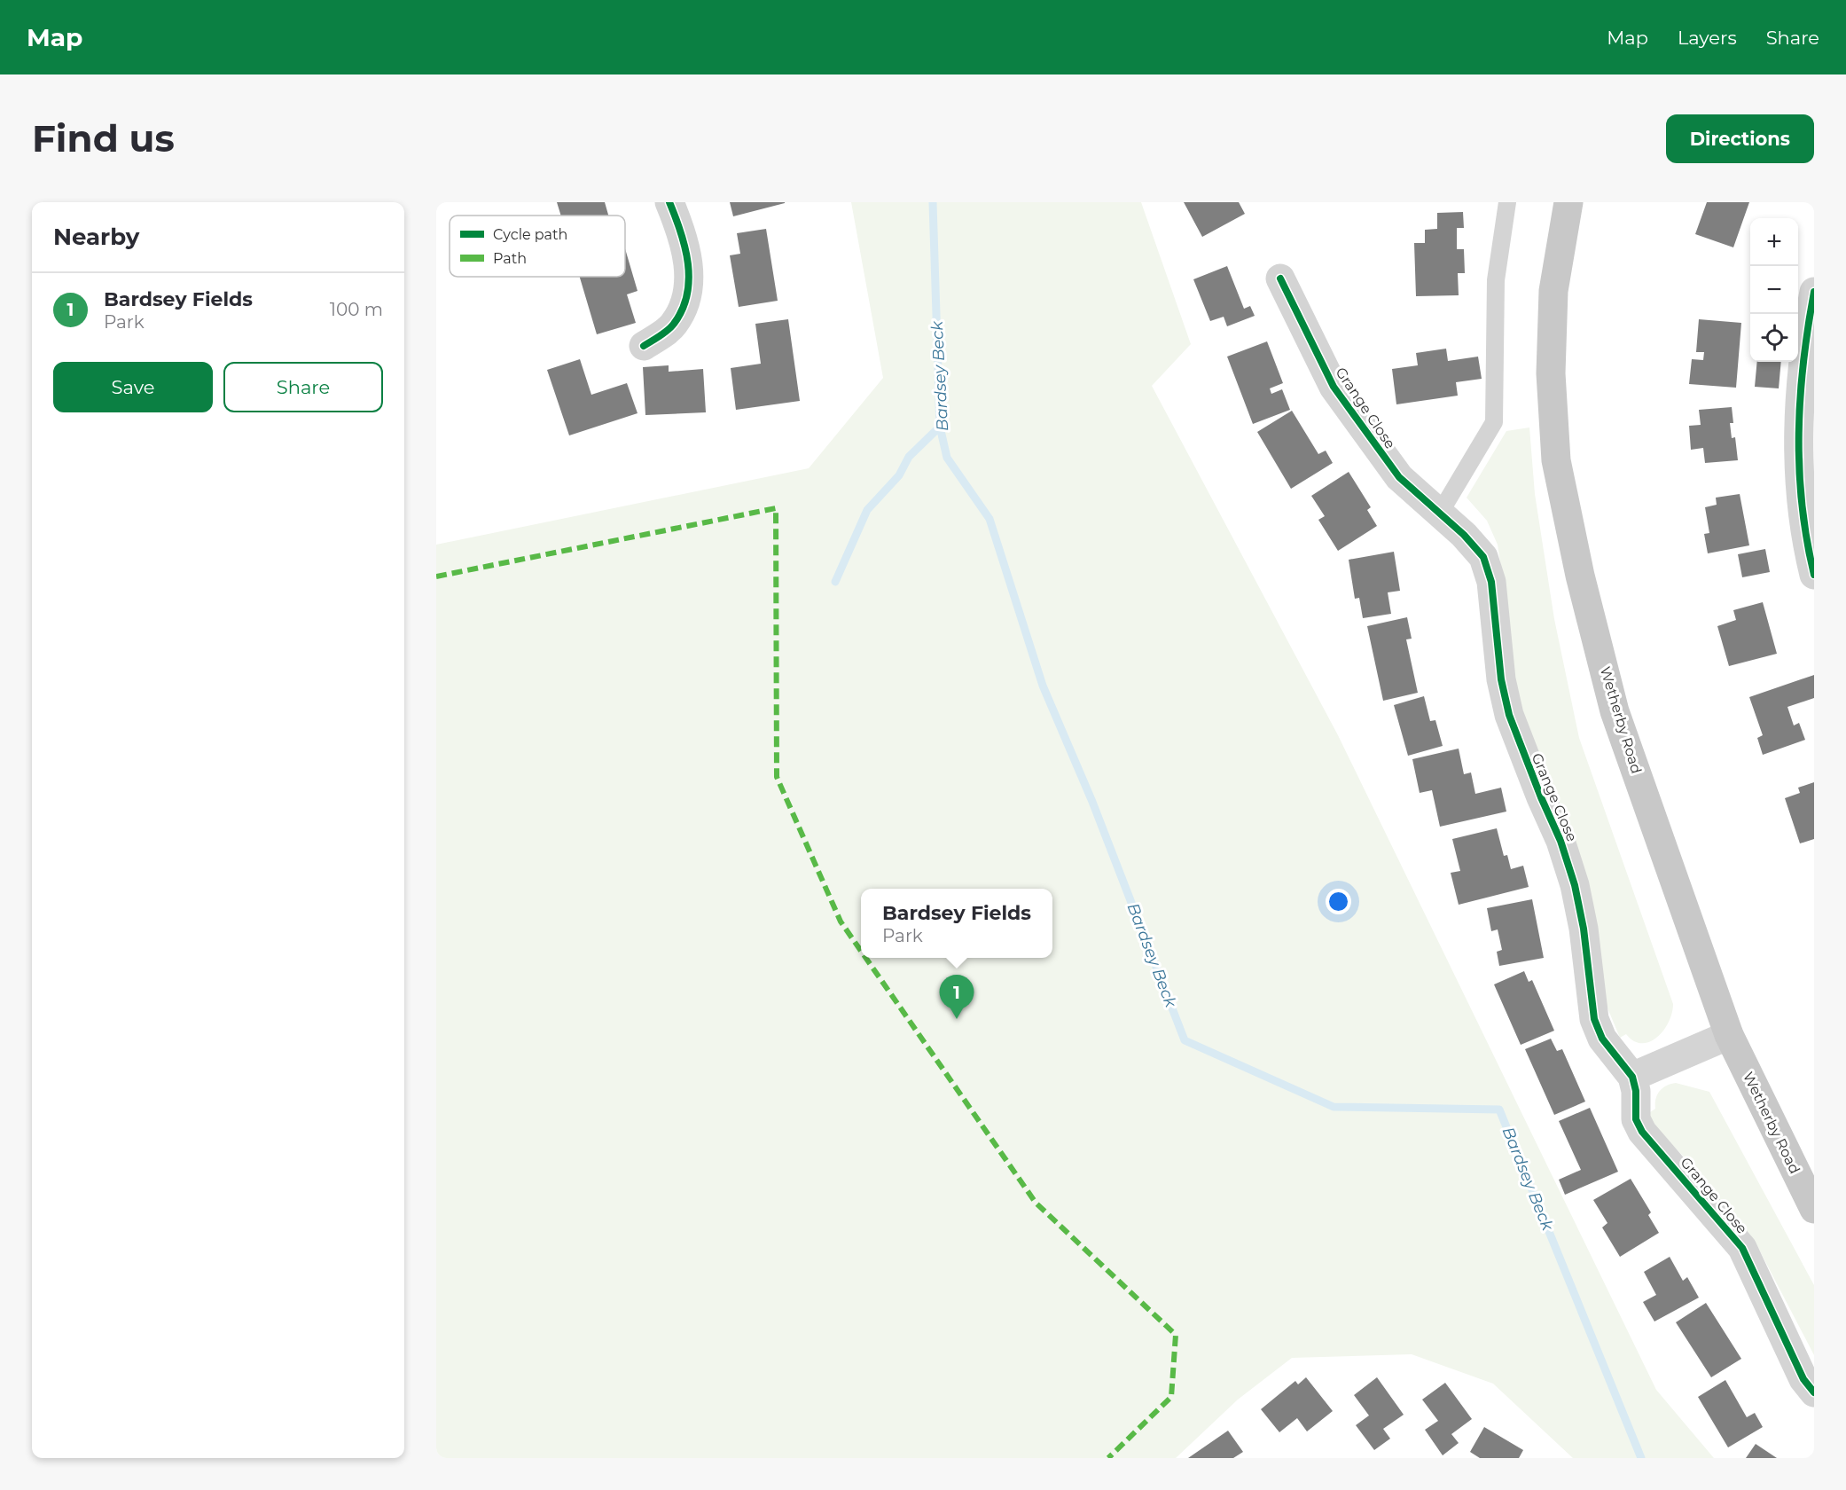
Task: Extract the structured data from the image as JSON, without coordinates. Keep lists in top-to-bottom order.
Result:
{
  "streets": {
    "main road": ["Wetherby Road"],
    "street": ["Grange Close"]
  },
  "water": ["Bardsey Beck"],
  "legend": ["Cycle path", "Path"],
  "page": {
    "header": "Map",
    "nav": ["Map", "Layers", "Share"],
    "buttons": [
      "Directions",
      ["Save", "Share"]
    ],
    "title": "Find us",
    "heading": "Nearby",
    "map_buttons": ["+", "−"],
    "list": [
      {
        "mark": "1",
        "name": "Bardsey Fields",
        "note": "Park",
        "value": "100 m"
      }
    ],
    "popup": ["Bardsey Fields", "Park"],
    "pins": "1"
  }
}
